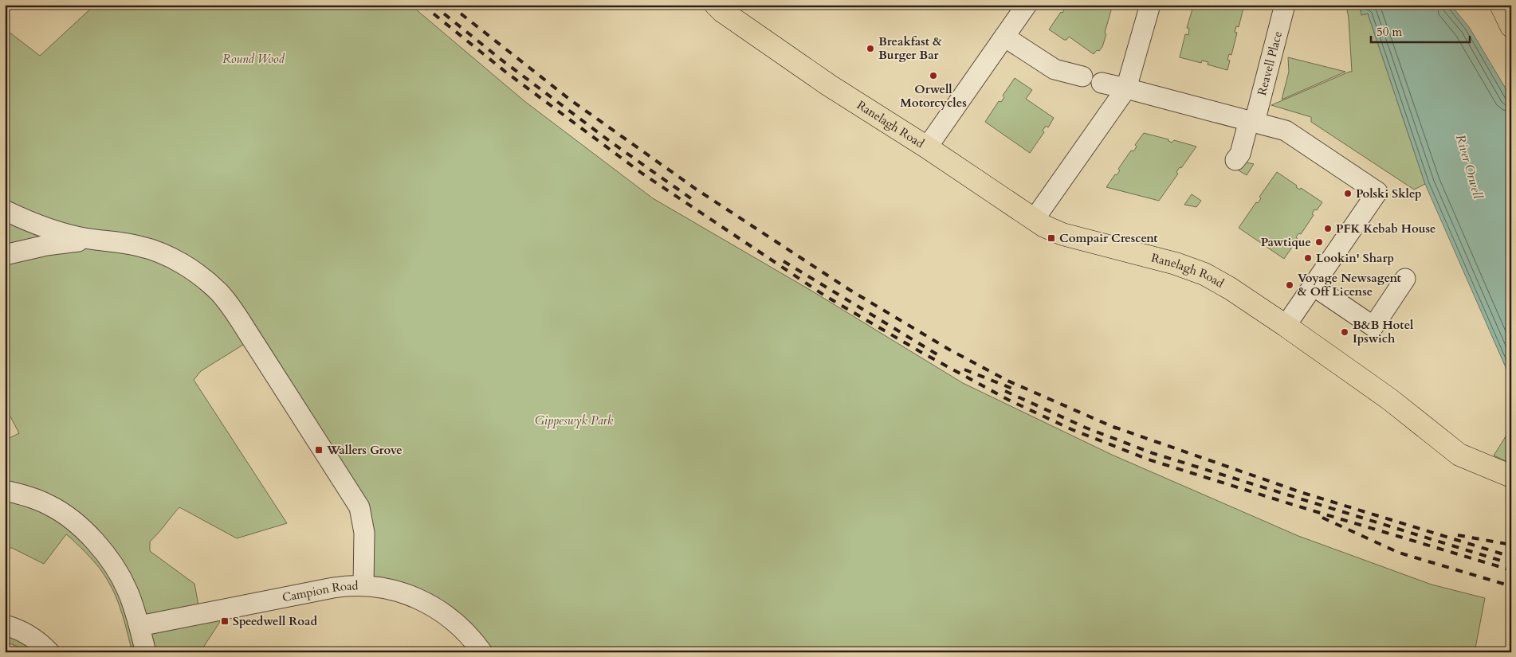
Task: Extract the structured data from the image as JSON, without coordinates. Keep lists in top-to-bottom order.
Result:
{
  "streets": {
    "main road": ["Ranelagh Road"],
    "street": ["Reavell Place", "Campion Road"]
  },
  "water": ["River Orwell"],
  "parks": ["Round Wood", "Gippeswyk Park"],
  "places": {
    "other": [
      "Breakfast & Burger Bar",
      "Orwell Motorcycles",
      "Polski Sklep",
      "PFK Kebab House",
      "Pawtique",
      "Lookin' Sharp",
      "Voyage Newsagent & Off License",
      "B&B Hotel Ipswich"
    ],
    "transit": ["Compair Crescent", "Wallers Grove", "Speedwell Road"]
  },
  "scale_bar": "50 m"
}
